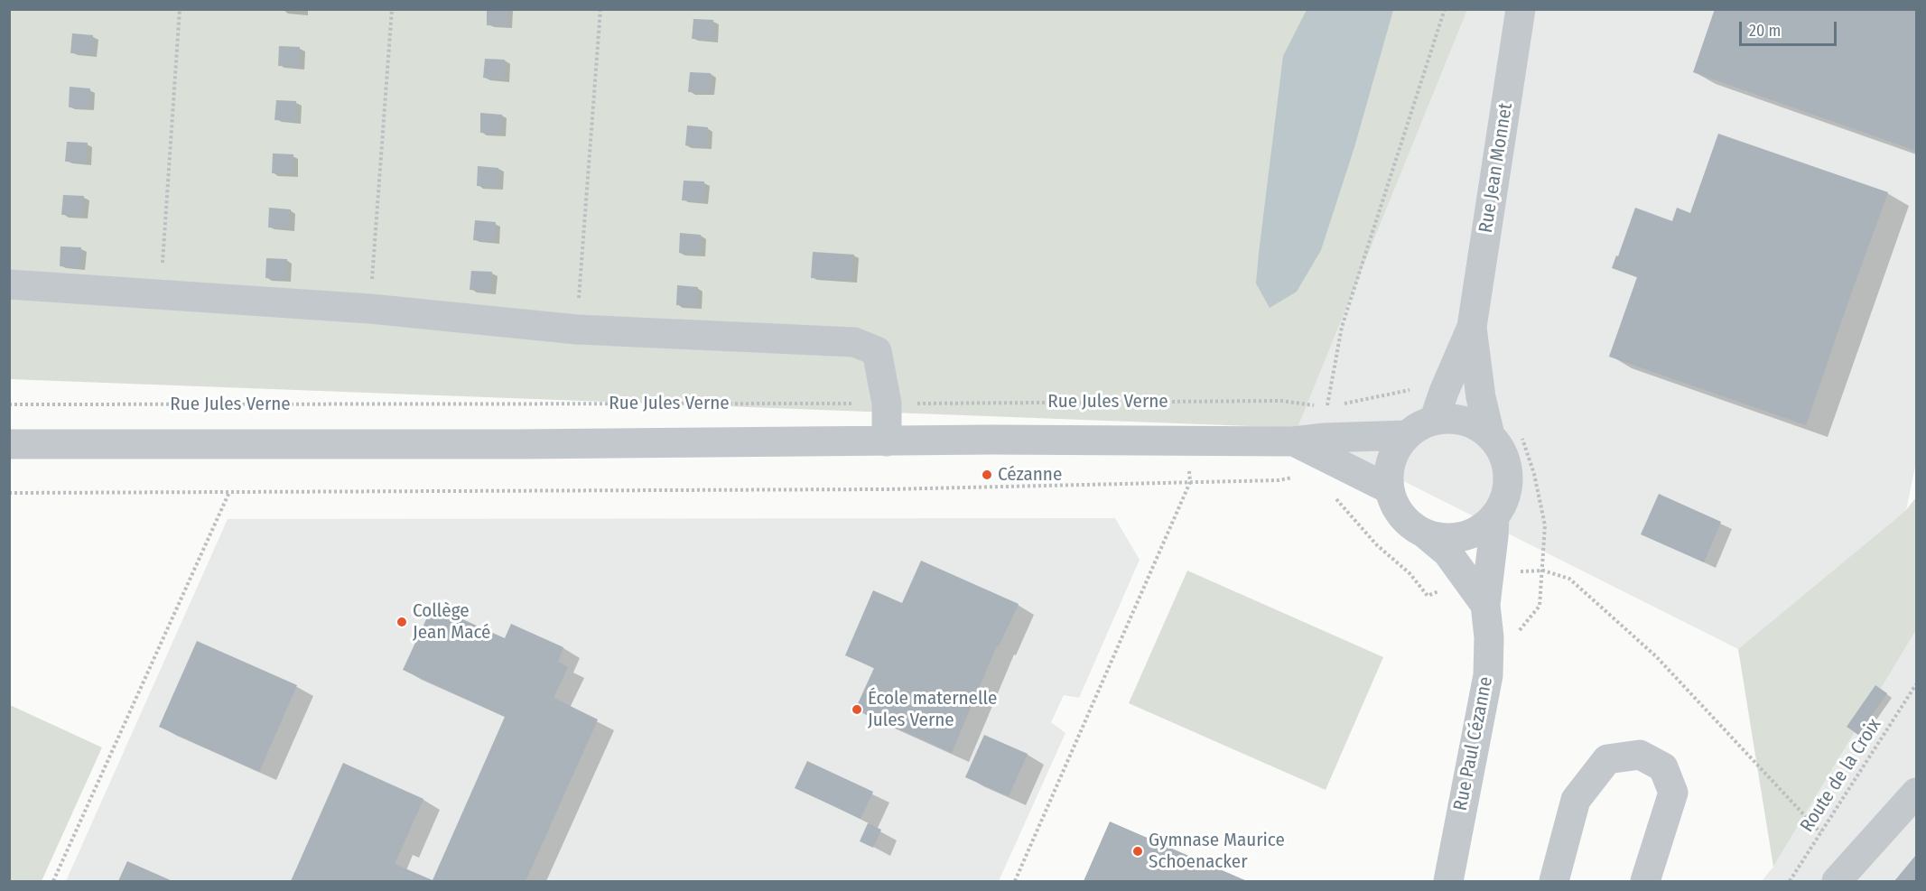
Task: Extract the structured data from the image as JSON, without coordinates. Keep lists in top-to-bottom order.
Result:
{
  "streets": {
    "street": ["Rue Jean Monnet", "Rue Jules Verne", "Rue Paul Cézanne"],
    "path": ["Route de la Croix"]
  },
  "crossings": [
    ["Rue Jean Monnet", "Rue Jules Verne"],
    ["Rue Jean Monnet", "Rue Paul Cézanne"],
    ["Rue Jules Verne", "Rue Paul Cézanne"]
  ],
  "places": [
    "Cézanne",
    "Collège Jean Macé",
    "École maternelle Jules Verne",
    "Gymnase Maurice Schoenacker"
  ],
  "scale_bar": "20 m"
}
